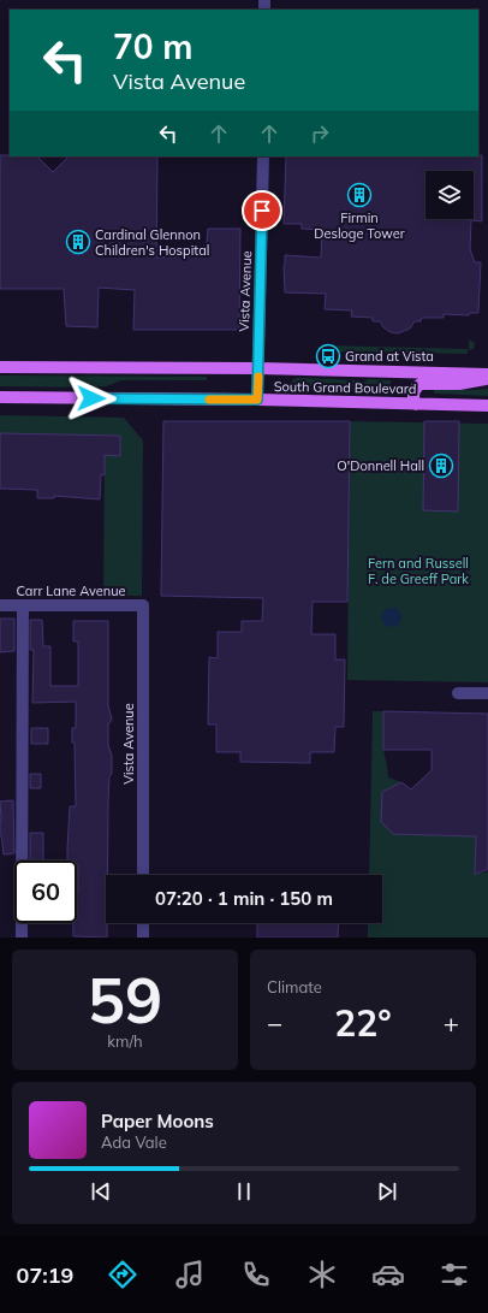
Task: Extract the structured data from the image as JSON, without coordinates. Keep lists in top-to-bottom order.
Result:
{
  "streets": {
    "main road": ["South Grand Boulevard"],
    "street": ["Vista Avenue", "Carr Lane Avenue"]
  },
  "crossings": [
    ["Vista Avenue", "South Grand Boulevard"],
    ["Vista Avenue", "Carr Lane Avenue"]
  ],
  "parks": ["Fern and Russell F. de Greeff Park"],
  "places": {
    "building": ["Firmin Desloge Tower", "Cardinal Glennon Children's Hospital", "O'Donnell Hall"],
    "bus stop": ["Grand at Vista"]
  },
  "page": {
    "turn": ["70 m", "Vista Avenue"],
    "limit": "60",
    "trip": "07:20 · 1 min · 150 m",
    "tile": [
      ["59", "km/h"],
      "Climate"
    ],
    "heat": ["−", "22°", "+"],
    "song": ["Paper Moons", "Ada Vale"],
    "tabs": "07:19"
  }
}
